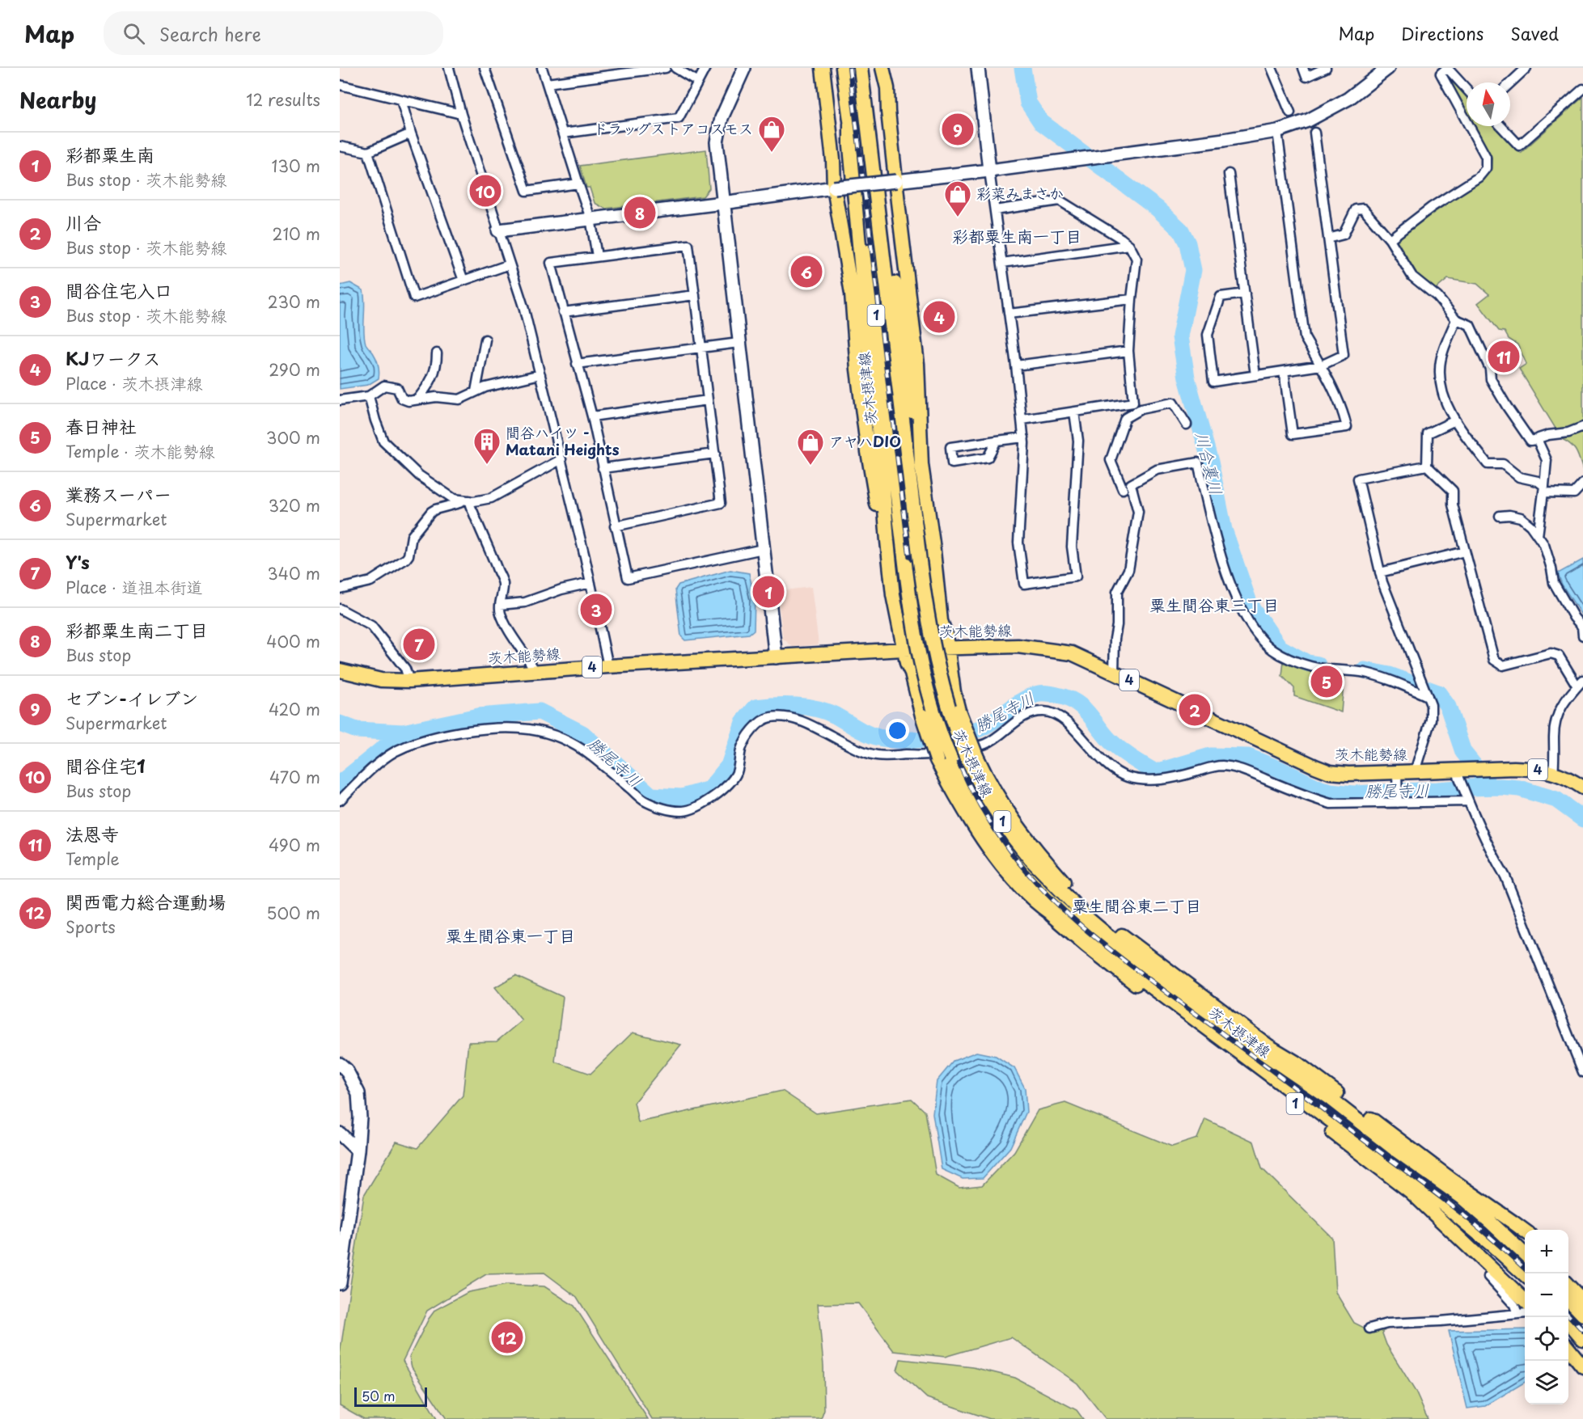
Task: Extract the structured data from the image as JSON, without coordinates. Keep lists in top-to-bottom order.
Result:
{
  "streets": {
    "main road": [
      "1",
      "茨木摂津線",
      "茨木能勢線",
      "4"
    ]
  },
  "crossings": [
    ["1", "茨木摂津線"]
  ],
  "districts": [
    "彩都粟生南一丁目",
    "粟生間谷東三丁目",
    "粟生間谷東二丁目",
    "粟生間谷東一丁目"
  ],
  "water": ["川合裏川", "勝尾寺川"],
  "places": {
    "shop": ["ドラッグストアコスモス", "彩菜みまさか", "アヤハDIO"],
    "building": ["間谷ハイツ - Matani Heights"]
  },
  "scale_bar": "50 m",
  "north": "top",
  "page": {
    "header": "Map",
    "search": "Search here",
    "nav": ["Map", "Directions", "Saved"],
    "heading": ["Nearby", "12 results"],
    "pins": [
      "9",
      "10",
      "8",
      "6",
      "4",
      "11",
      "1",
      "3",
      "7",
      "5",
      "2",
      "12"
    ],
    "list": [
      {
        "mark": "1",
        "name": "彩都粟生南",
        "note": "Bus stop · 茨木能勢線",
        "value": "130 m"
      },
      {
        "mark": "2",
        "name": "川合",
        "note": "Bus stop · 茨木能勢線",
        "value": "210 m"
      },
      {
        "mark": "3",
        "name": "間谷住宅入口",
        "note": "Bus stop · 茨木能勢線",
        "value": "230 m"
      },
      {
        "mark": "4",
        "name": "KJワークス",
        "note": "Place · 茨木摂津線",
        "value": "290 m"
      },
      {
        "mark": "5",
        "name": "春日神社",
        "note": "Temple · 茨木能勢線",
        "value": "300 m"
      },
      {
        "mark": "6",
        "name": "業務スーパー",
        "note": "Supermarket",
        "value": "320 m"
      },
      {
        "mark": "7",
        "name": "Y's",
        "note": "Place · 道祖本街道",
        "value": "340 m"
      },
      {
        "mark": "8",
        "name": "彩都粟生南二丁目",
        "note": "Bus stop",
        "value": "400 m"
      },
      {
        "mark": "9",
        "name": "セブン-イレブン",
        "note": "Supermarket",
        "value": "420 m"
      },
      {
        "mark": "10",
        "name": "間谷住宅1",
        "note": "Bus stop",
        "value": "470 m"
      },
      {
        "mark": "11",
        "name": "法恩寺",
        "note": "Temple",
        "value": "490 m"
      },
      {
        "mark": "12",
        "name": "関西電力総合運動場",
        "note": "Sports",
        "value": "500 m"
      }
    ],
    "map_buttons": ["+", "−"],
    "scale": "50 m"
  }
}
